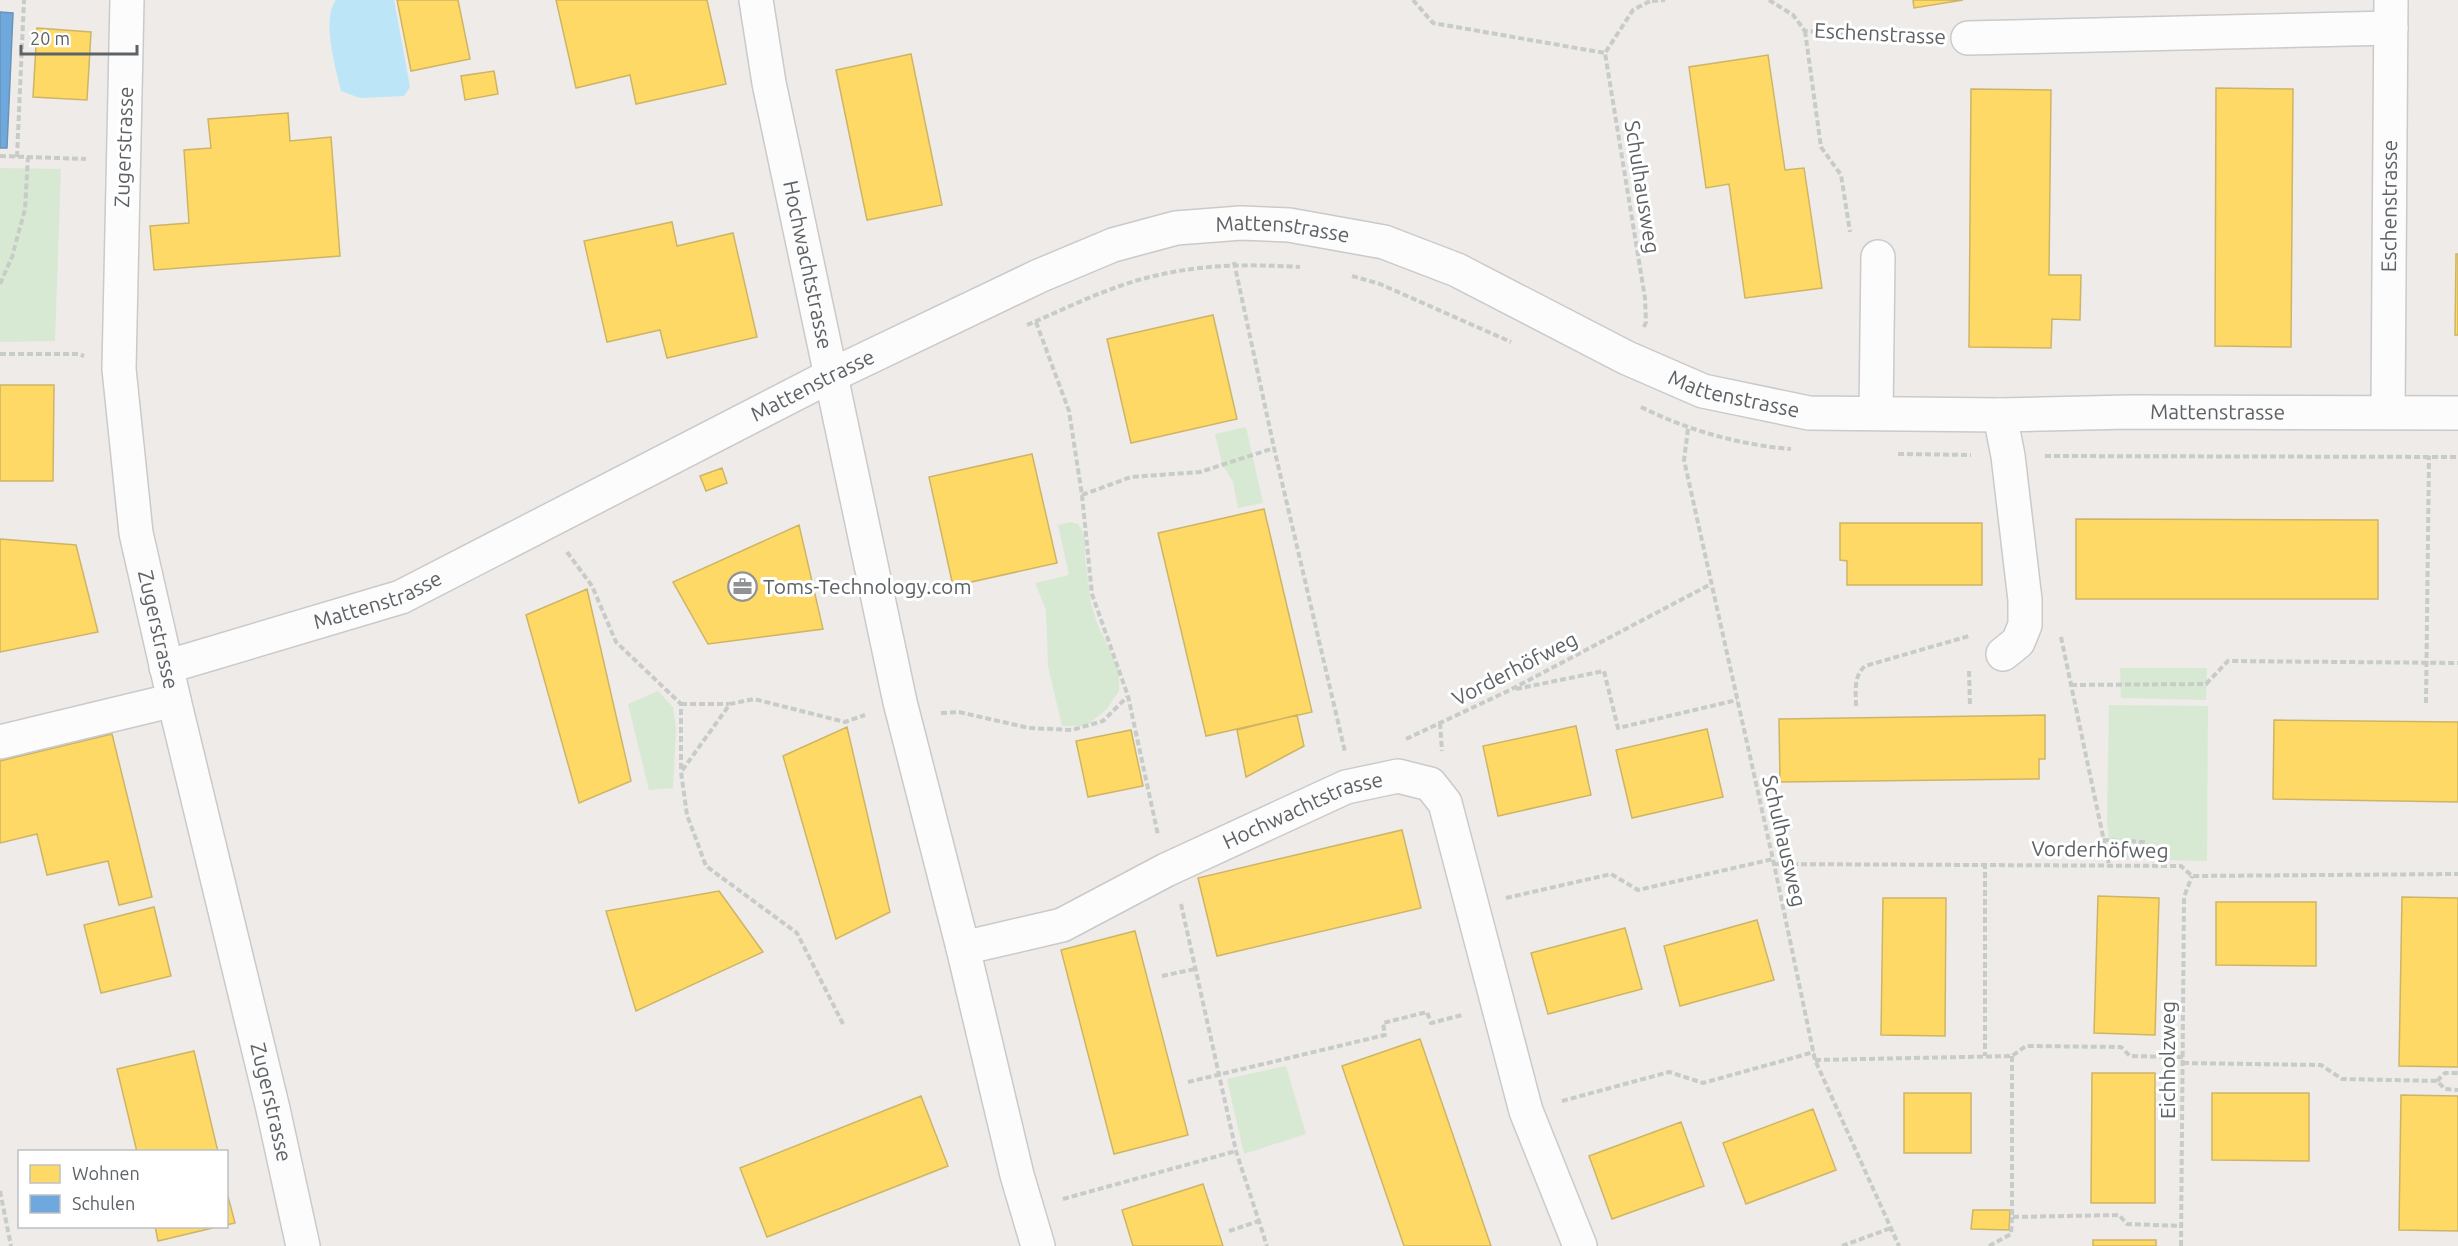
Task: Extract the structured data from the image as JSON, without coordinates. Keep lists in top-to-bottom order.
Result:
{
  "streets": {
    "street": [
      "Eschenstrasse",
      "Zugerstrasse",
      "Mattenstrasse",
      "Hochwachtstrasse"
    ],
    "path": ["Schulhausweg", "Vorderhöfweg", "Eichholzweg"]
  },
  "crossings": [
    ["Eschenstrasse", "Mattenstrasse"],
    ["Zugerstrasse", "Mattenstrasse"],
    ["Schulhausweg", "Mattenstrasse"],
    ["Schulhausweg", "Vorderhöfweg"],
    ["Mattenstrasse", "Hochwachtstrasse"],
    ["Vorderhöfweg", "Eichholzweg"]
  ],
  "places": {
    "office": ["Toms-Technology.com"]
  },
  "legend": ["Wohnen", "Schulen"],
  "scale_bar": "20 m"
}
